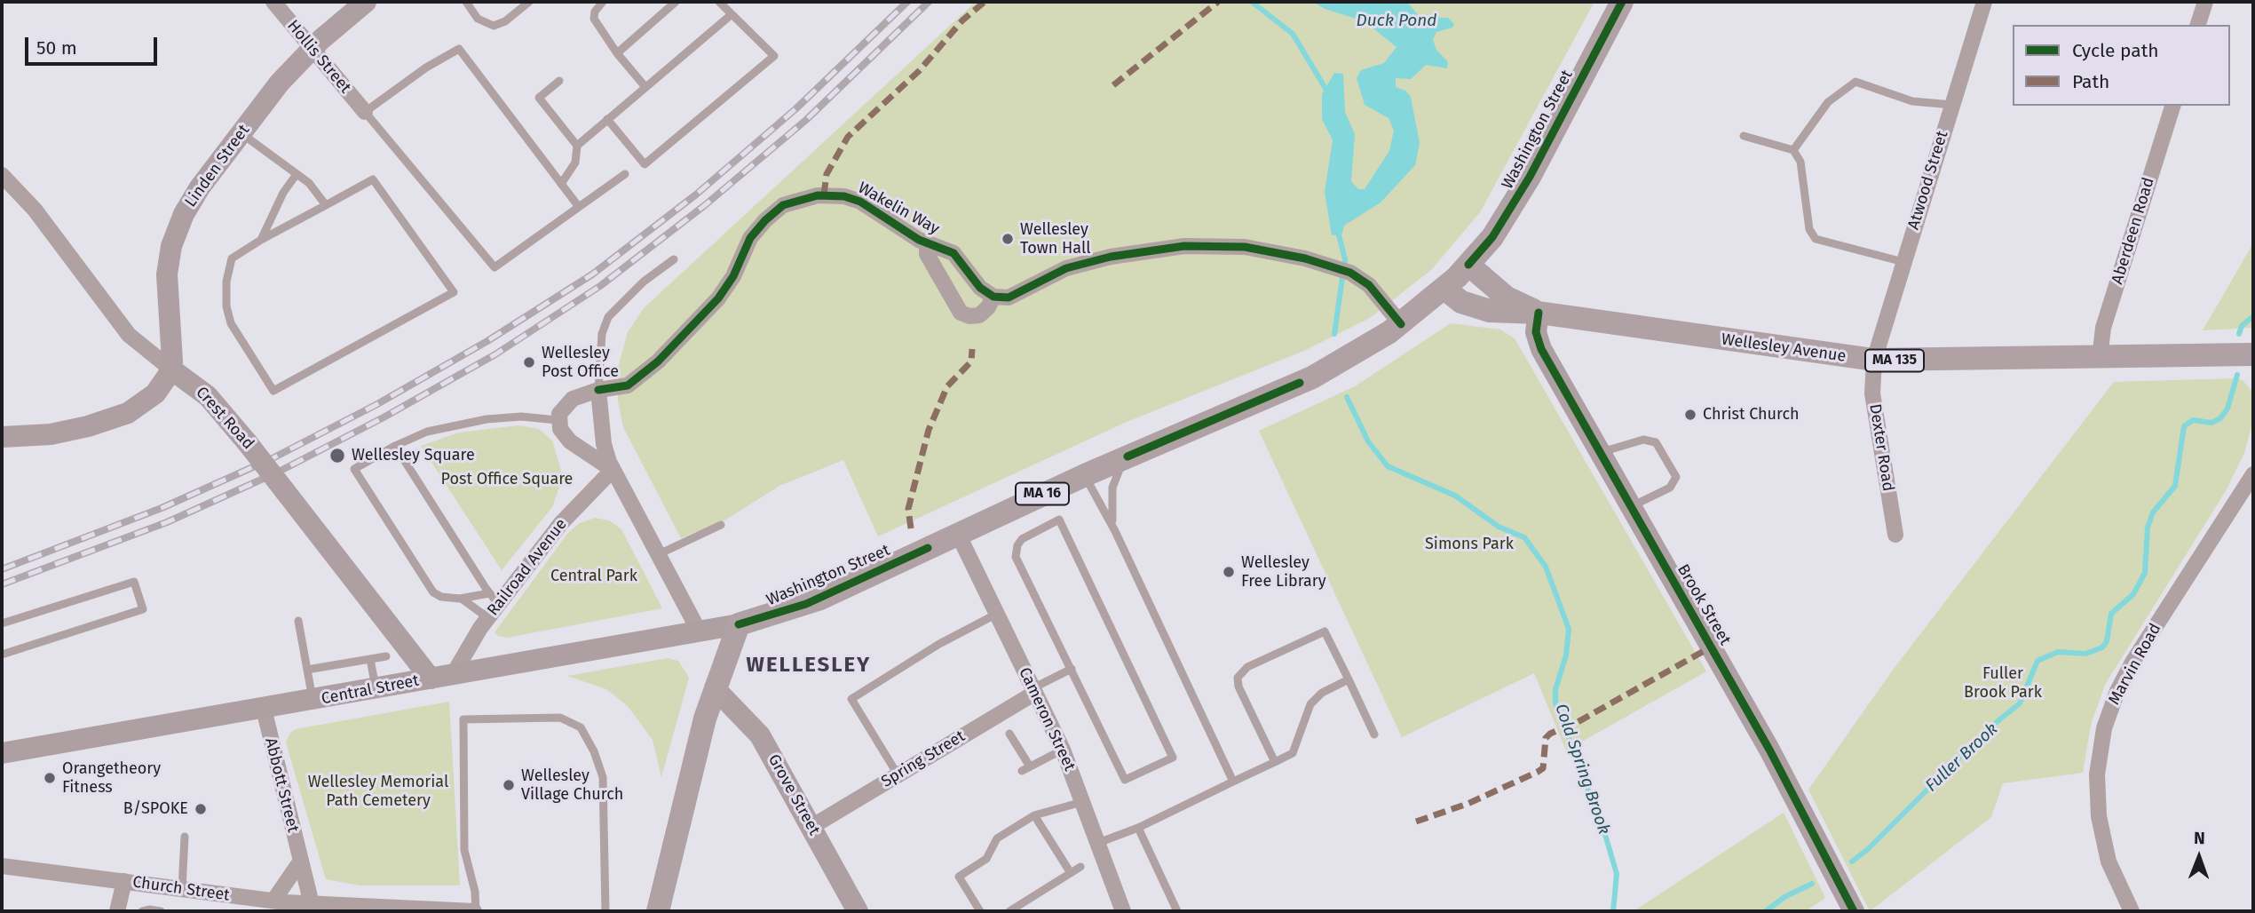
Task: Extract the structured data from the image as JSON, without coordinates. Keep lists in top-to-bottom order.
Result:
{
  "streets": {
    "main road": [
      "Washington Street",
      "Wellesley Avenue",
      "MA 135",
      "MA 16"
    ],
    "street": [
      "Hollis Street",
      "Linden Street",
      "Atwood Street",
      "Wakelin Way",
      "Aberdeen Road",
      "Crest Road",
      "Dexter Road",
      "Railroad Avenue",
      "Brook Street",
      "Marvin Road",
      "Central Street",
      "Cameron Street",
      "Spring Street",
      "Abbott Street",
      "Grove Street",
      "Church Street"
    ]
  },
  "crossings": [
    ["Hollis Street", "Linden Street"],
    ["Washington Street", "Wakelin Way"],
    ["Washington Street", "Wellesley Avenue"],
    ["Washington Street", "Central Street"],
    ["Washington Street", "Cameron Street"],
    ["Linden Street", "Crest Road"],
    ["Atwood Street", "Wellesley Avenue"],
    ["Atwood Street", "Dexter Road"],
    ["Aberdeen Road", "Wellesley Avenue"],
    ["Wellesley Avenue", "Dexter Road"],
    ["Wellesley Avenue", "Brook Street"],
    ["Crest Road", "Central Street"],
    ["Railroad Avenue", "Central Street"],
    ["Central Street", "Abbott Street"],
    ["Cameron Street", "Spring Street"],
    ["Spring Street", "Grove Street"],
    ["Abbott Street", "Church Street"]
  ],
  "districts": ["WELLESLEY"],
  "water": ["Duck Pond", "Fuller Brook", "Cold Spring Brook"],
  "parks": [
    "Post Office Square",
    "Simons Park",
    "Central Park",
    "Fuller Brook Park",
    "Wellesley Memorial Path Cemetery"
  ],
  "places": [
    "Wellesley Town Hall",
    "Wellesley Post Office",
    "Christ Church",
    "Wellesley Square",
    "Wellesley Free Library",
    "Orangetheory Fitness",
    "Wellesley Village Church",
    "B/SPOKE"
  ],
  "legend": ["Cycle path", "Path"],
  "scale_bar": "50 m",
  "north": "top"
}
